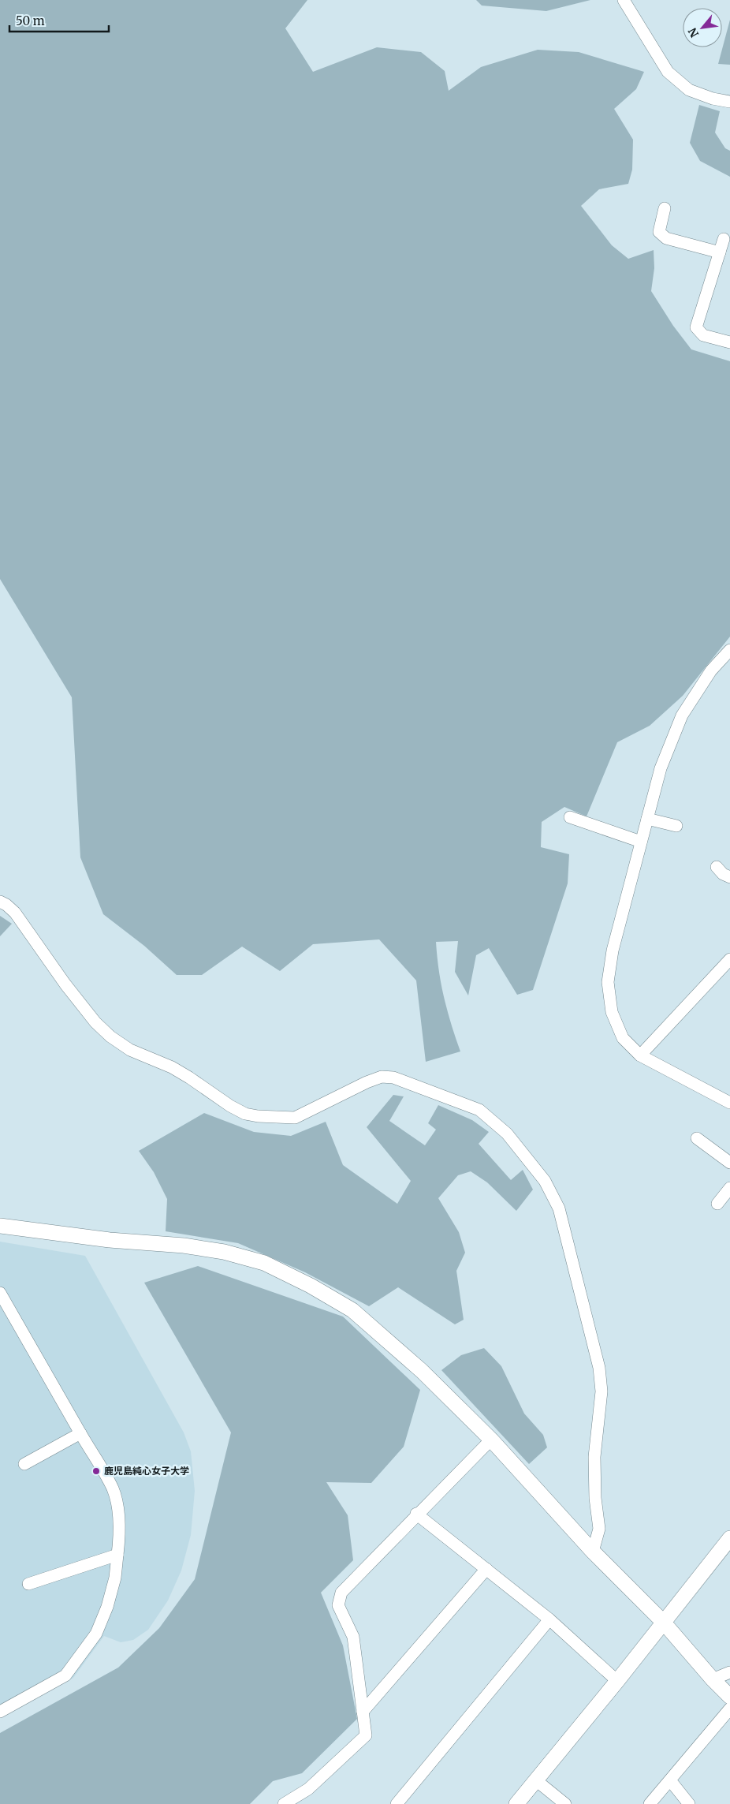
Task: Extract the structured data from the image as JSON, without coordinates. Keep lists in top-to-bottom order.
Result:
{
  "places": ["鹿児島純心女子大学"],
  "scale_bar": "50 m",
  "north": "bottom left"
}
